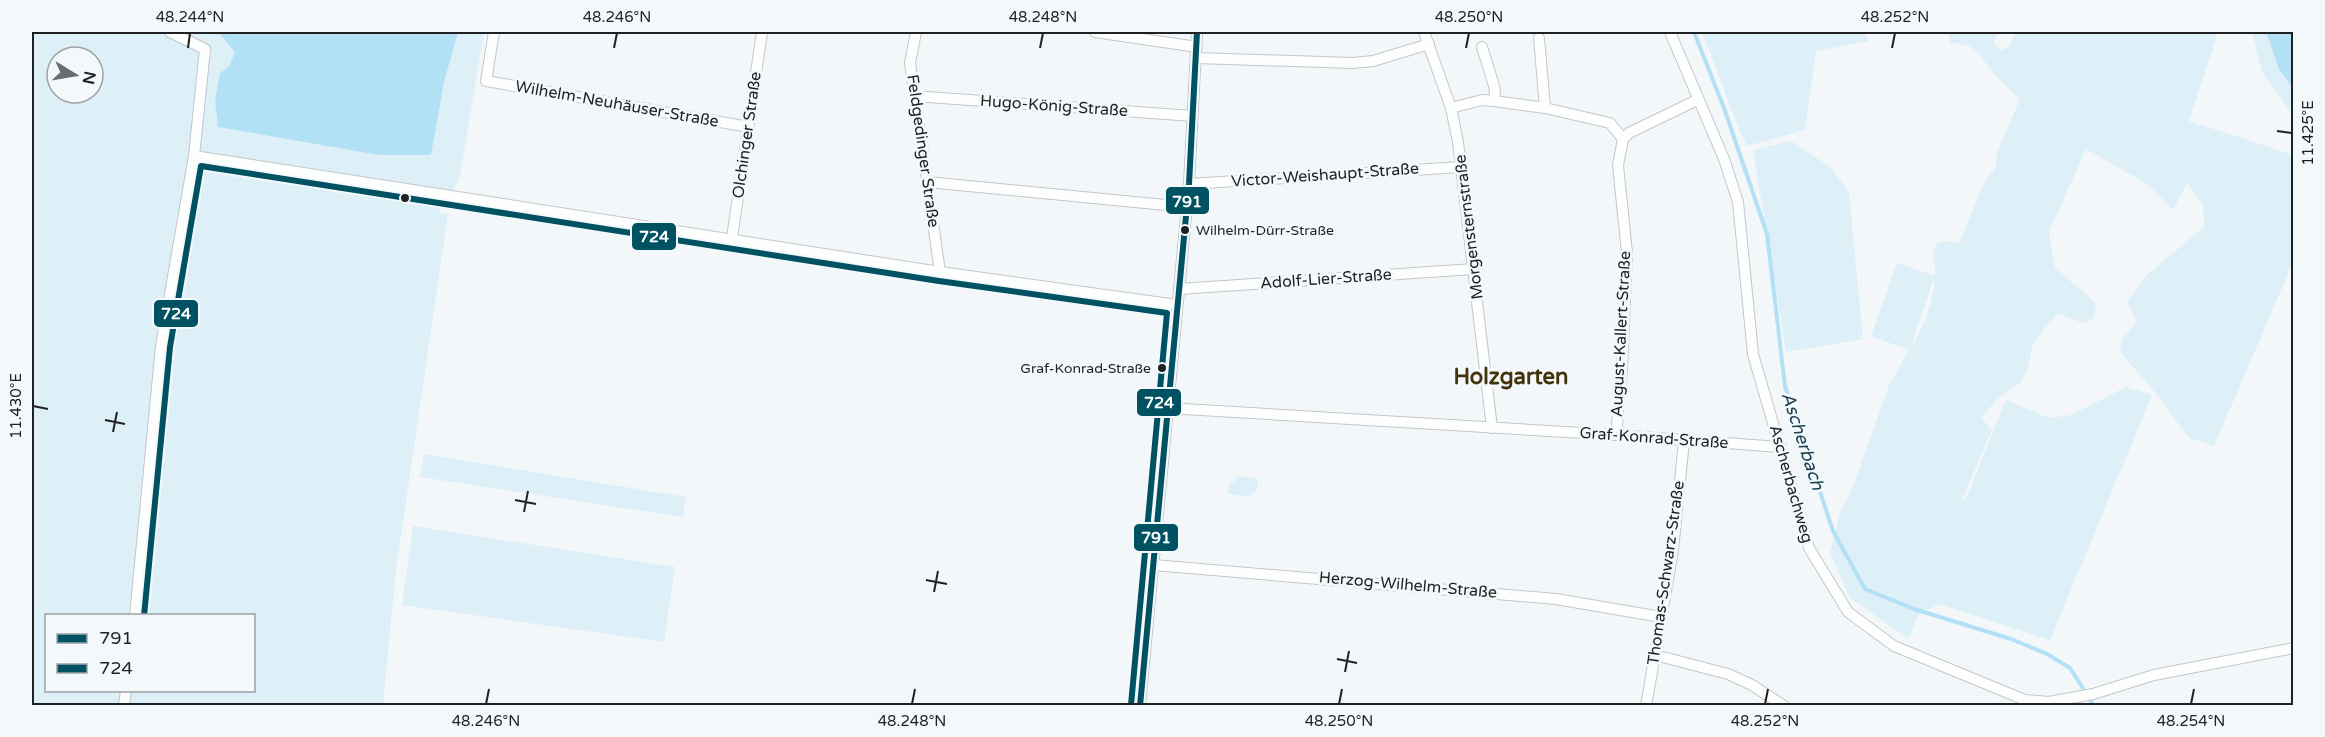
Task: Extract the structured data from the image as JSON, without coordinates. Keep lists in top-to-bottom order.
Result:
{
  "streets": {
    "street": [
      "Wilhelm-Neuhäuser-Straße",
      "Hugo-König-Straße",
      "Olchinger Straße",
      "Feldgedinger Straße",
      "Victor-Weishaupt-Straße",
      "Morgensternstraße",
      "Adolf-Lier-Straße",
      "August-Kallert-Straße",
      "Graf-Konrad-Straße",
      "Ascherbachweg",
      "Thomas-Schwarz-Straße",
      "Herzog-Wilhelm-Straße"
    ]
  },
  "crossings": [
    ["Wilhelm-Neuhäuser-Straße", "Olchinger Straße"],
    ["Hugo-König-Straße", "Feldgedinger Straße"],
    ["Victor-Weishaupt-Straße", "Morgensternstraße"],
    ["Morgensternstraße", "Adolf-Lier-Straße"],
    ["Morgensternstraße", "Graf-Konrad-Straße"],
    ["August-Kallert-Straße", "Graf-Konrad-Straße"],
    ["Graf-Konrad-Straße", "Ascherbachweg"],
    ["Graf-Konrad-Straße", "Thomas-Schwarz-Straße"],
    ["Thomas-Schwarz-Straße", "Herzog-Wilhelm-Straße"]
  ],
  "districts": ["Holzgarten"],
  "water": ["Ascherbach"],
  "places": ["Wilhelm-Dürr-Straße", "Graf-Konrad-Straße"],
  "lines": ["transit line 791", "transit line 724"],
  "legend": ["791", "724"],
  "north": "right",
  "coordinates": [
    "48.244°N",
    "48.246°N",
    "48.248°N",
    "48.250°N",
    "48.252°N",
    "11.425°E",
    "11.430°E",
    "48.254°N"
  ]
}
